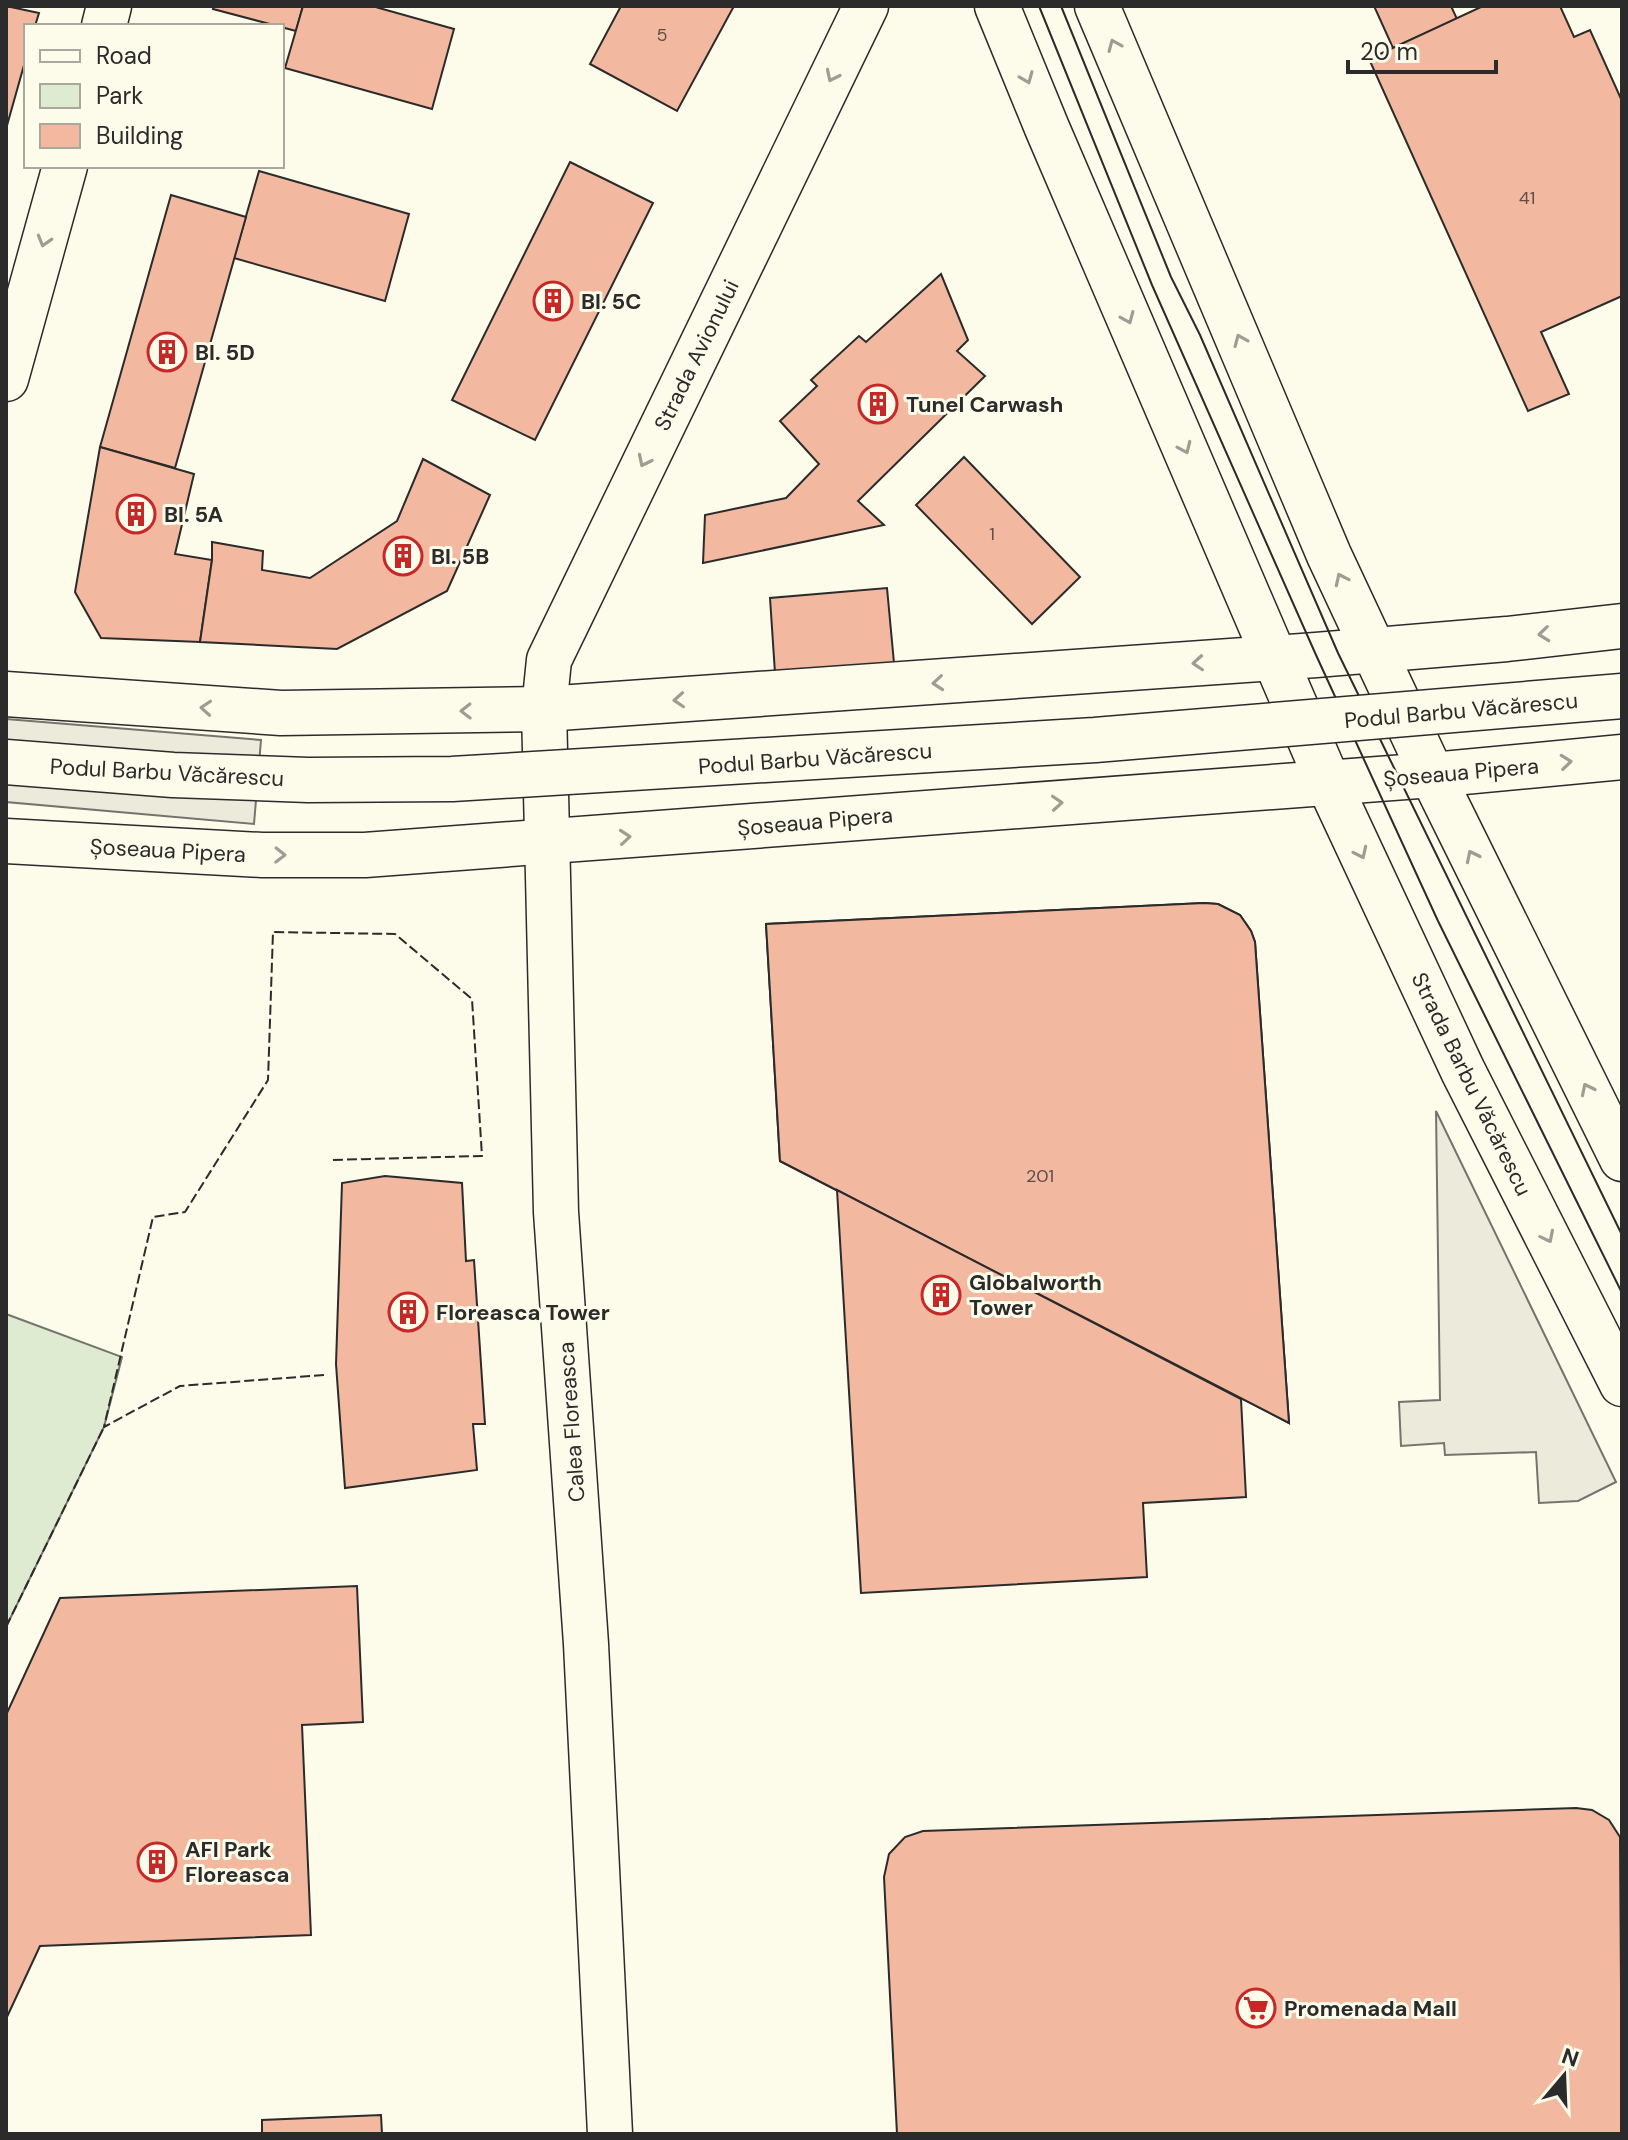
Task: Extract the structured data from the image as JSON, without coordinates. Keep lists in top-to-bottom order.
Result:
{
  "streets": {
    "main road": [
      "Strada Avionului",
      "Podul Barbu Văcărescu",
      "Șoseaua Pipera",
      "Strada Barbu Văcărescu",
      "Calea Floreasca"
    ]
  },
  "crossings": [
    ["Strada Avionului", "Calea Floreasca"],
    ["Șoseaua Pipera", "Strada Barbu Văcărescu"],
    ["Șoseaua Pipera", "Calea Floreasca"]
  ],
  "one_way": ["Strada Avionului"],
  "places": {
    "building": [
      "Bl. 5C",
      "Bl. 5D",
      "Tunel Carwash",
      "Bl. 5A",
      "Bl. 5B",
      "Globalworth Tower",
      "Floreasca Tower",
      "AFI Park Floreasca"
    ],
    "supermarket": ["Promenada Mall"]
  },
  "house_numbers": [
    "5",
    "41",
    "1",
    "201"
  ],
  "legend": ["Road", "Park", "Building"],
  "scale_bar": "20 m",
  "north": "top"
}
